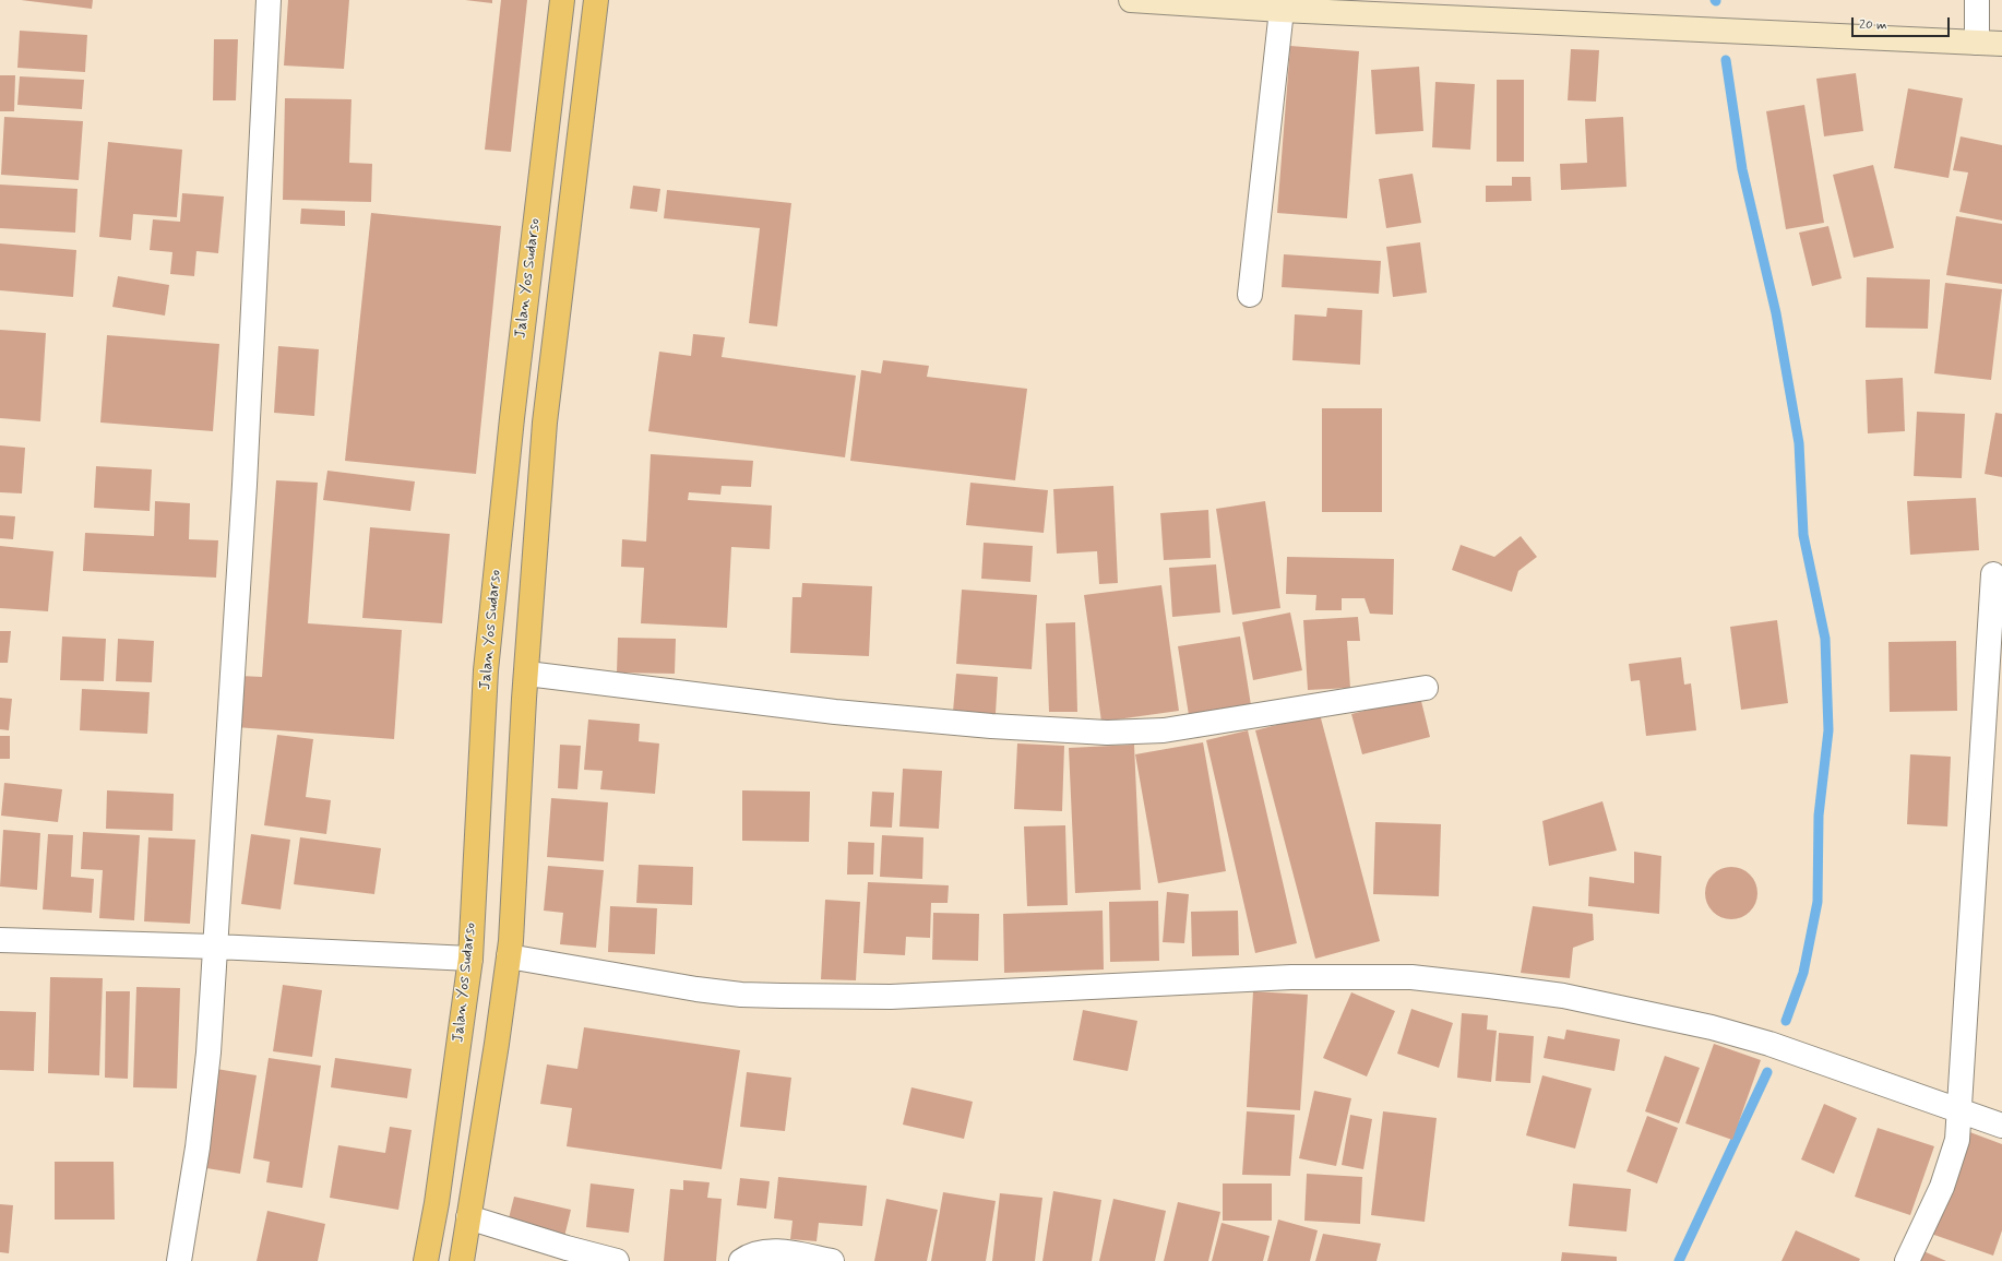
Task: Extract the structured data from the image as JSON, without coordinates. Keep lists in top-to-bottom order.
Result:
{
  "streets": {
    "highway": ["Jalan Yos Sudarso"]
  },
  "scale_bar": "20 m"
}
